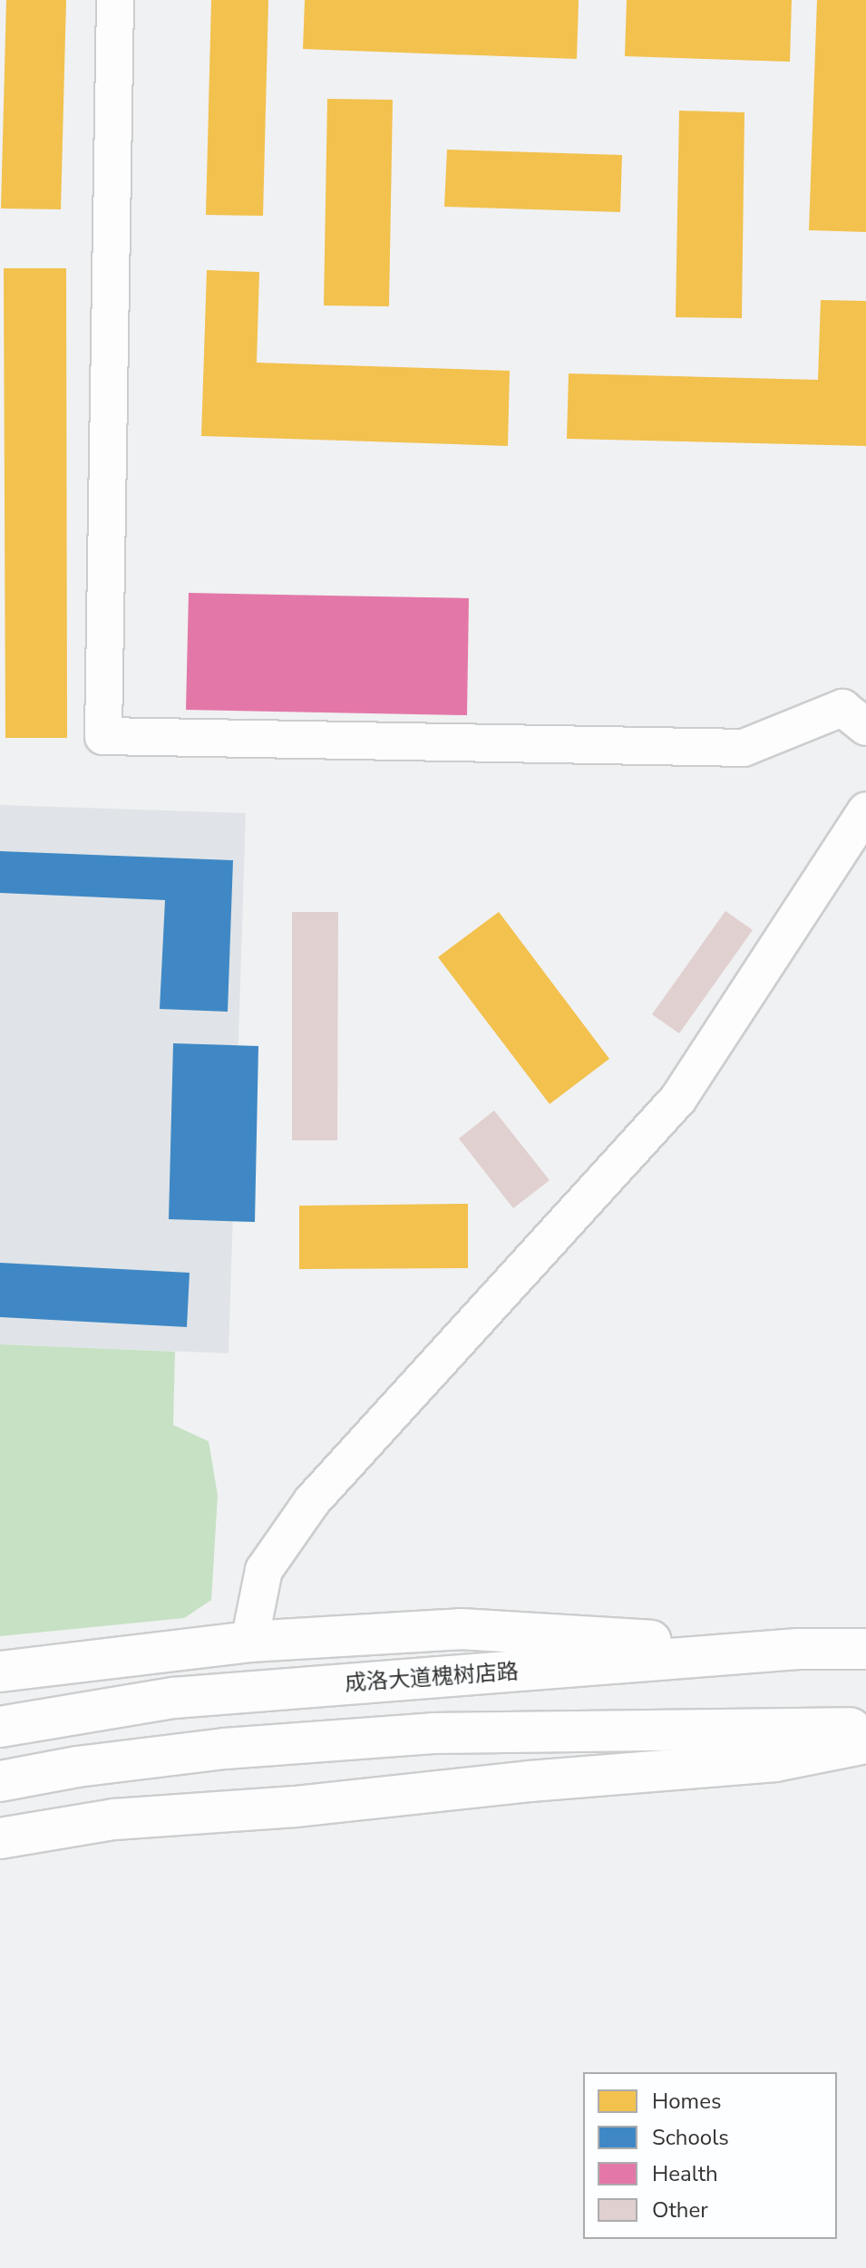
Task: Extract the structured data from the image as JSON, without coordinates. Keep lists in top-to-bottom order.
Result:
{
  "streets": {
    "main road": ["成洛大道槐树店路"]
  },
  "legend": [
    "Homes",
    "Schools",
    "Health",
    "Other"
  ]
}
